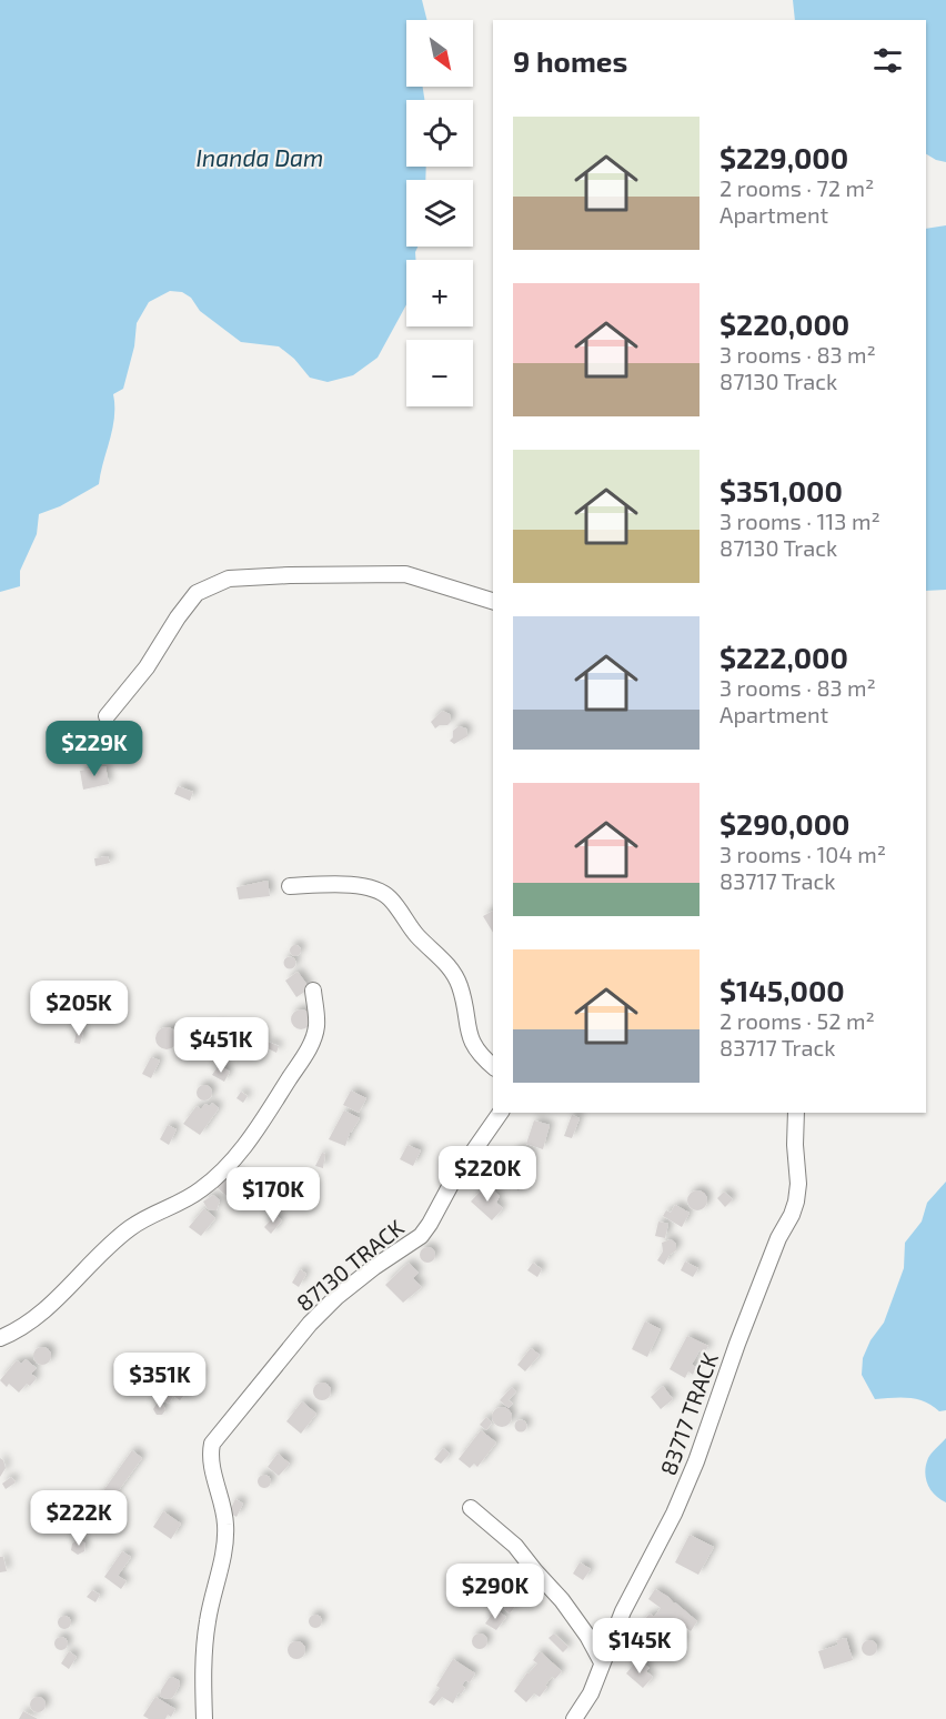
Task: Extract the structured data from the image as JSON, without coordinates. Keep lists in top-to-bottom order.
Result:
{
  "streets": {
    "street": ["87130 TRACK", "83717 TRACK"]
  },
  "water": ["Inanda Dam"],
  "north": "bottom right",
  "page": {
    "map_buttons": ["+", "−"],
    "heading": "9 homes",
    "list": [
      {
        "name": "$229,000",
        "note": "2 rooms · 72 m² · Apartment"
      },
      {
        "name": "$220,000",
        "note": "3 rooms · 83 m² · 87130 Track"
      },
      {
        "name": "$351,000",
        "note": "3 rooms · 113 m² · 87130 Track"
      },
      {
        "name": "$222,000",
        "note": "3 rooms · 83 m² · Apartment"
      },
      {
        "name": "$290,000",
        "note": "3 rooms · 104 m² · 83717 Track"
      },
      {
        "name": "$145,000",
        "note": "2 rooms · 52 m² · 83717 Track"
      }
    ],
    "price": [
      "$229K",
      "$205K",
      "$451K",
      "$220K",
      "$170K",
      "$351K",
      "$222K",
      "$290K",
      "$145K"
    ]
  }
}
